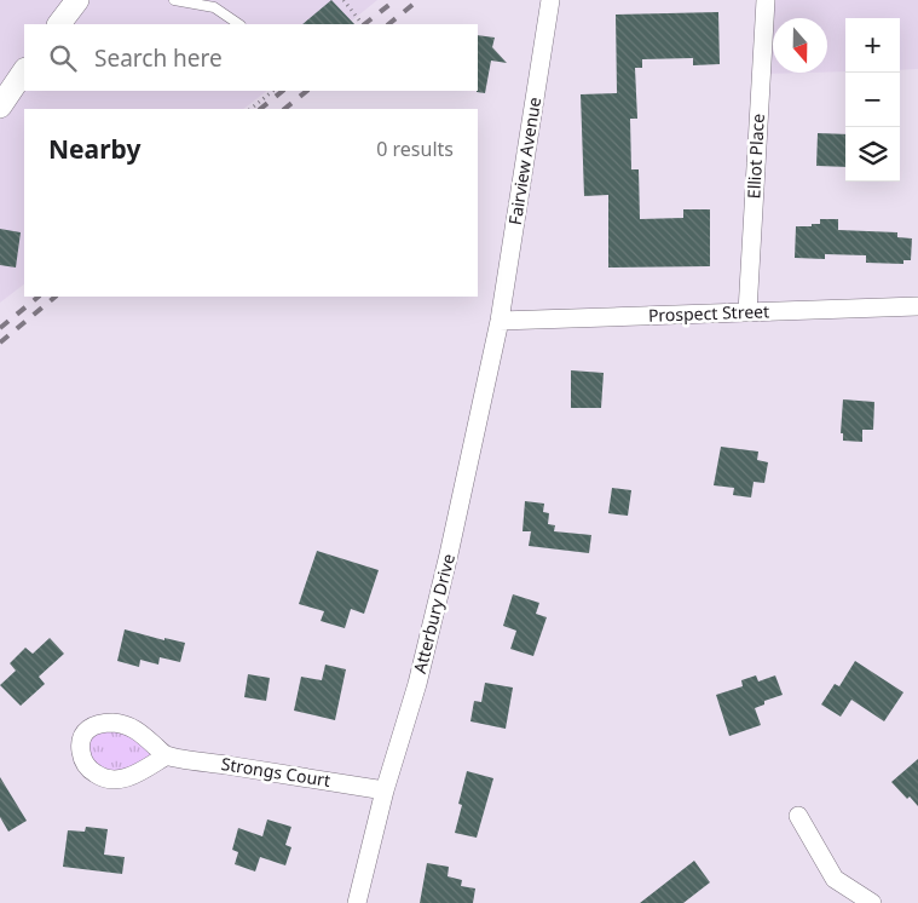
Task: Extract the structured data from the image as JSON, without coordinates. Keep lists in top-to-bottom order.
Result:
{
  "streets": {
    "street": [
      "Elliot Place",
      "Fairview Avenue",
      "Prospect Street",
      "Atterbury Drive",
      "Strongs Court"
    ]
  },
  "crossings": [
    ["Elliot Place", "Prospect Street"],
    ["Fairview Avenue", "Prospect Street"],
    ["Fairview Avenue", "Atterbury Drive"],
    ["Prospect Street", "Atterbury Drive"],
    ["Atterbury Drive", "Strongs Court"]
  ],
  "north": "bottom",
  "page": {
    "map_buttons": ["+", "−"],
    "search": "Search here",
    "heading": ["Nearby", "0 results"]
  }
}
